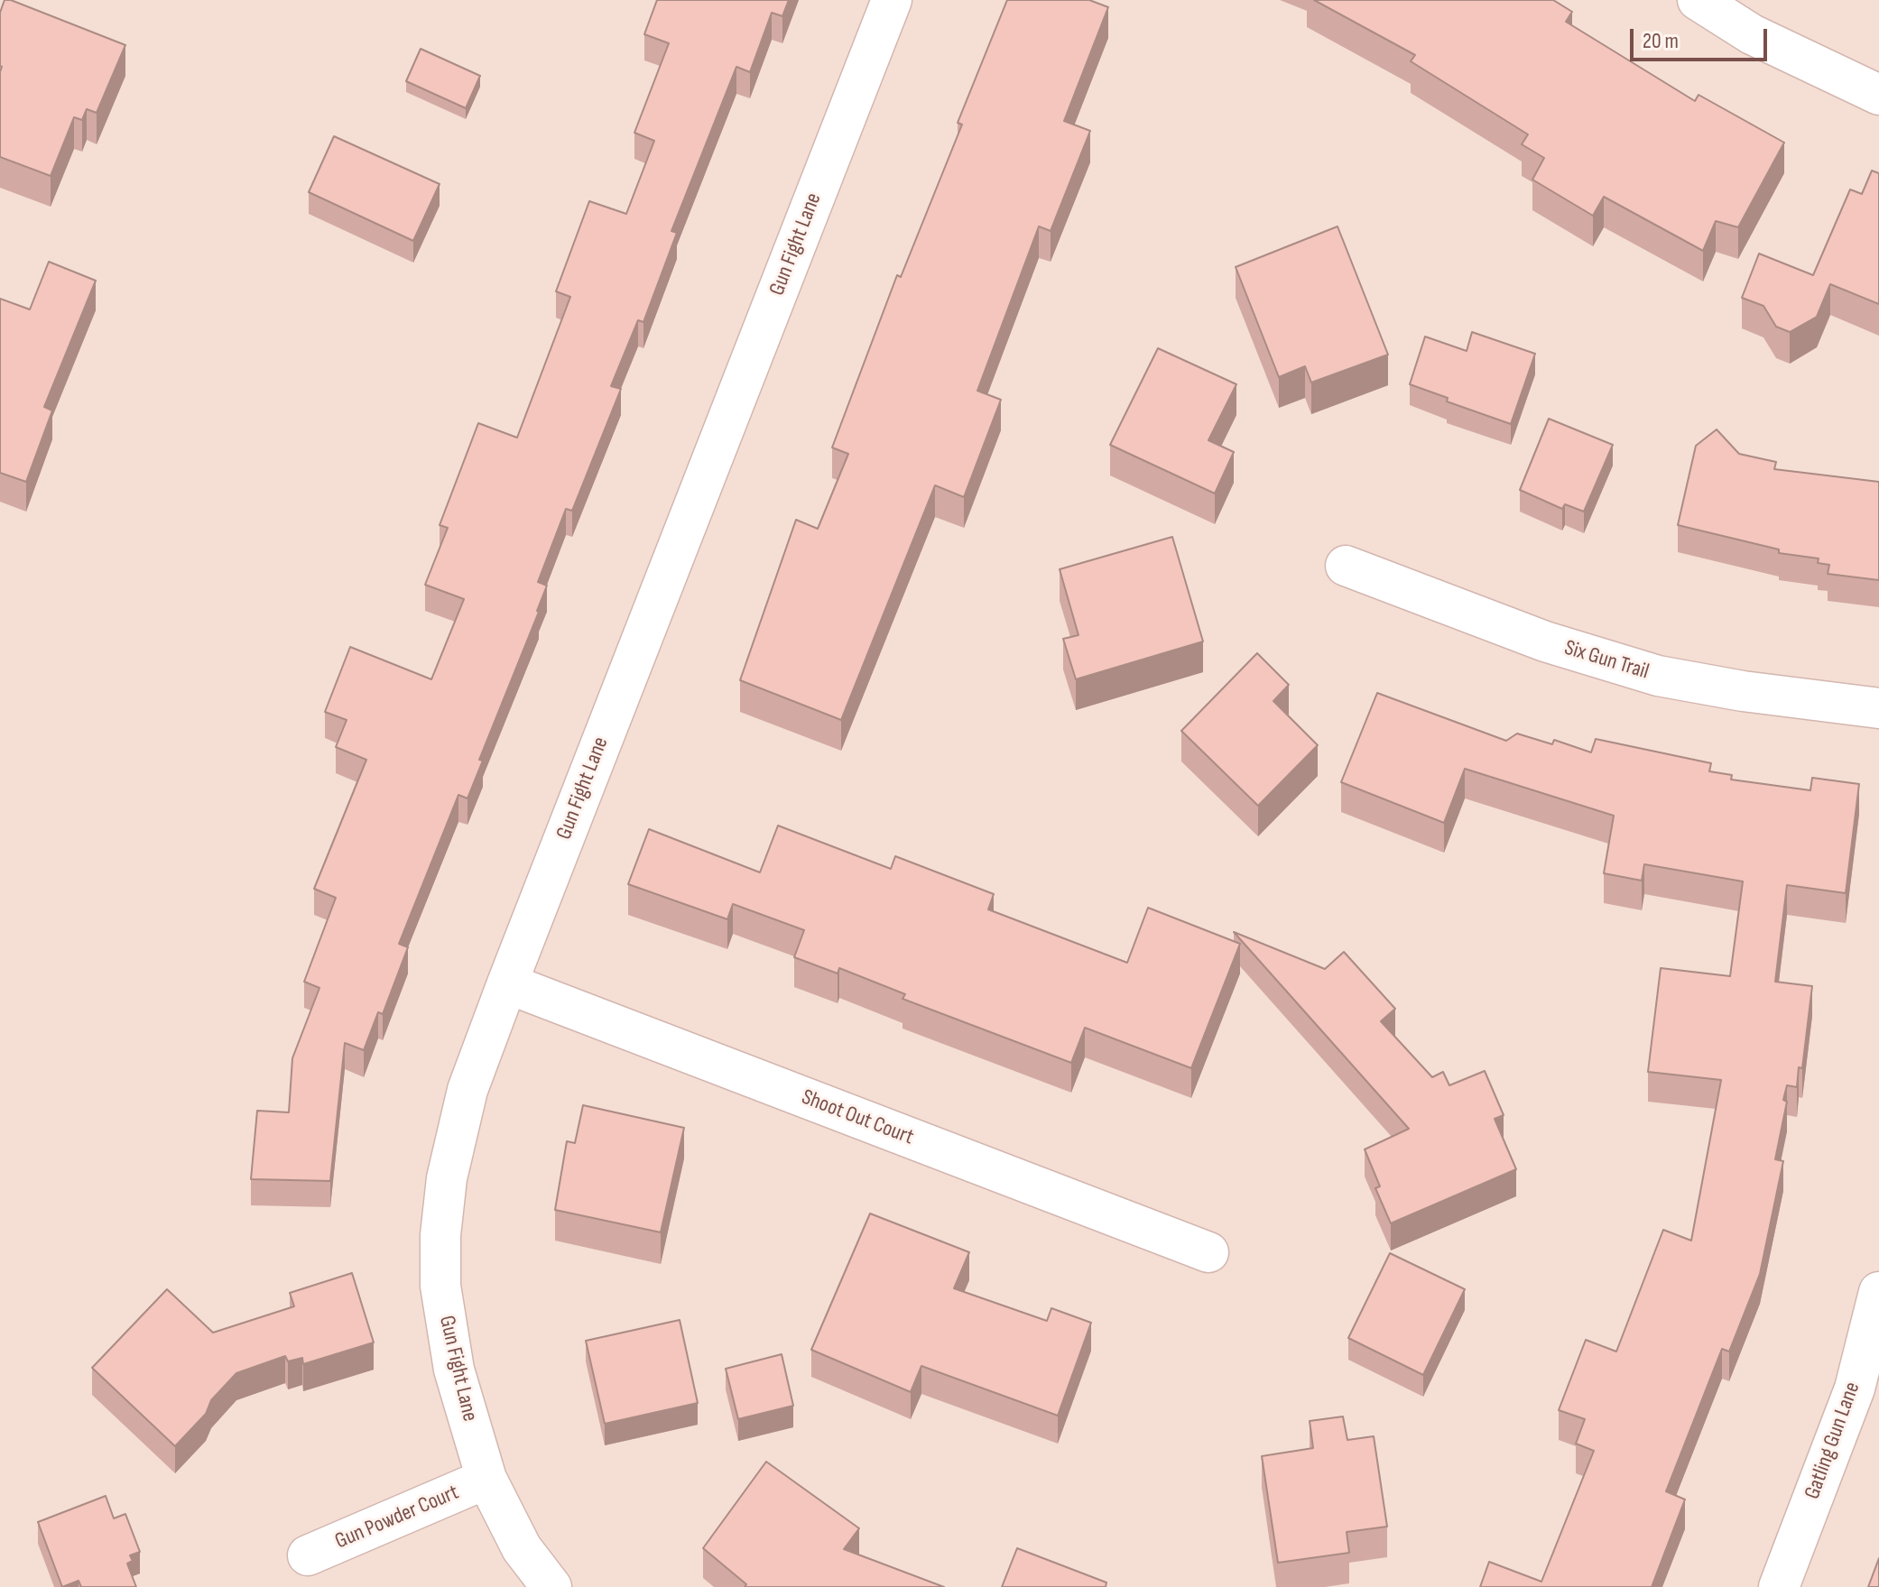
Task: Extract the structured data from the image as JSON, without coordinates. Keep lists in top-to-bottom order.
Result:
{
  "streets": {
    "street": [
      "Gun Fight Lane",
      "Six Gun Trail",
      "Shoot Out Court",
      "Gatling Gun Lane",
      "Gun Powder Court"
    ]
  },
  "crossings": [
    ["Gun Fight Lane", "Shoot Out Court"],
    ["Gun Fight Lane", "Gun Powder Court"]
  ],
  "scale_bar": "20 m"
}
